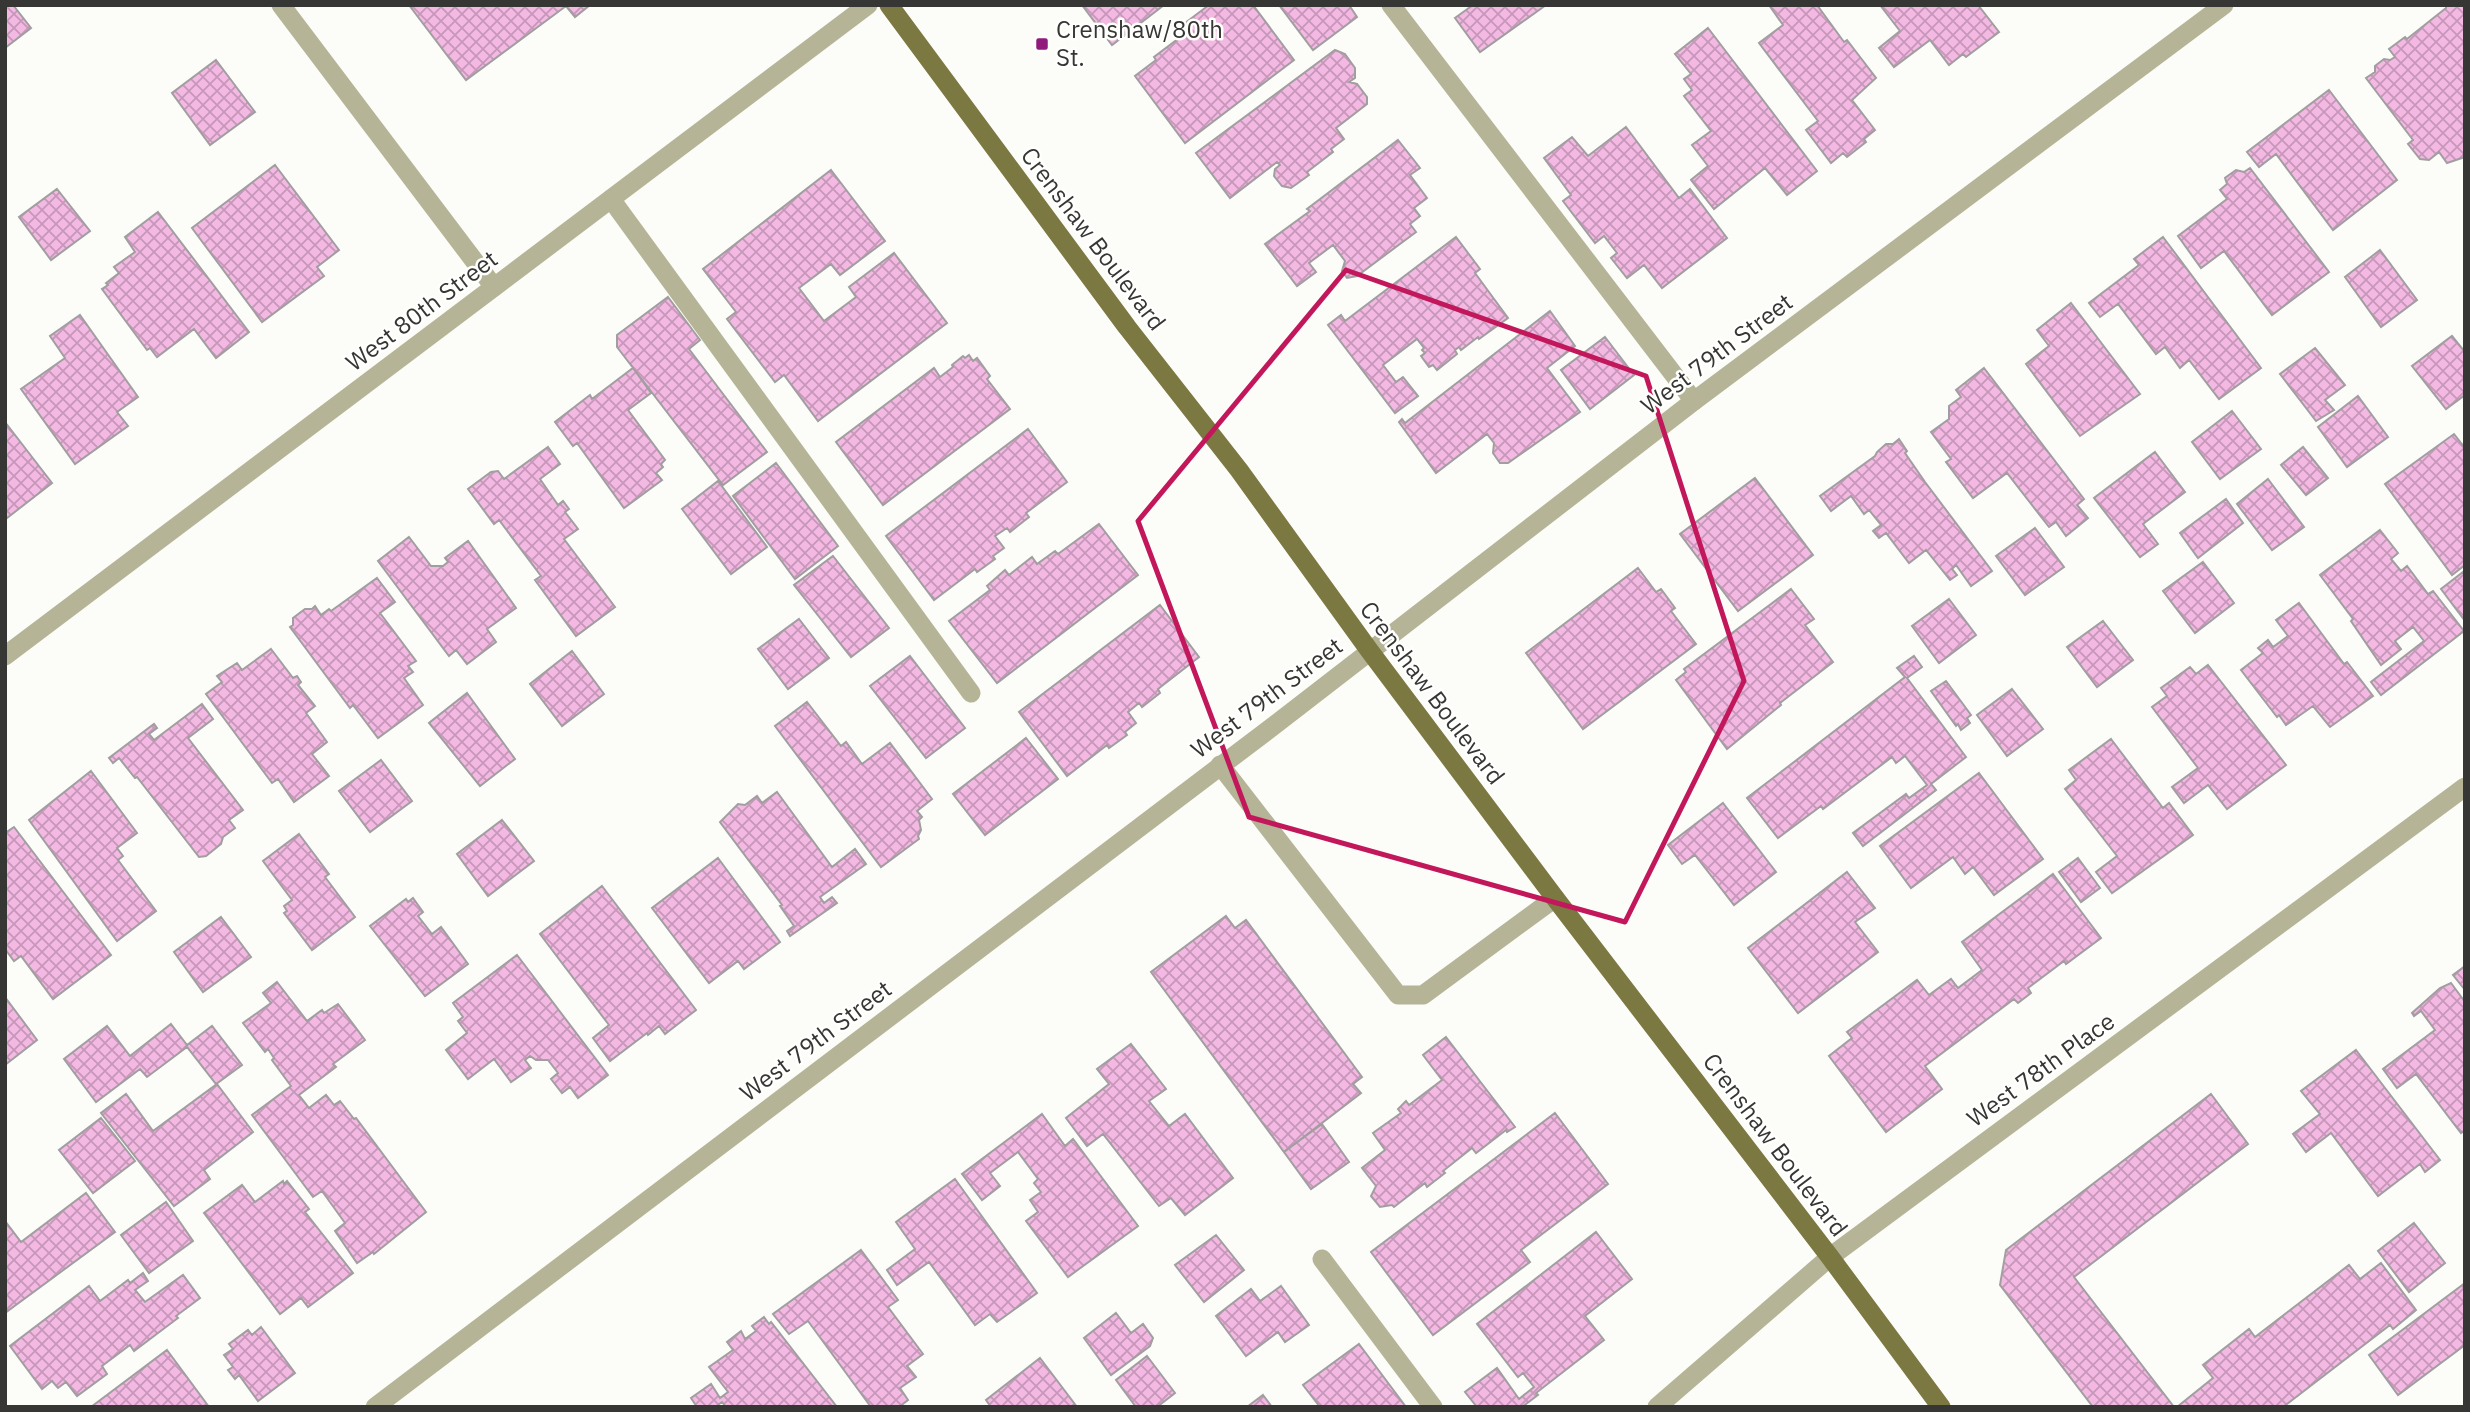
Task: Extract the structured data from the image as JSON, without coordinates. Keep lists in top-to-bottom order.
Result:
{
  "streets": {
    "main road": ["Crenshaw Boulevard"],
    "street": ["West 80th Street", "West 79th Street", "West 78th Place"]
  },
  "crossings": [
    ["Crenshaw Boulevard", "West 79th Street"],
    ["Crenshaw Boulevard", "West 78th Place"]
  ],
  "places": {
    "transit": ["Crenshaw/80th St."]
  }
}
